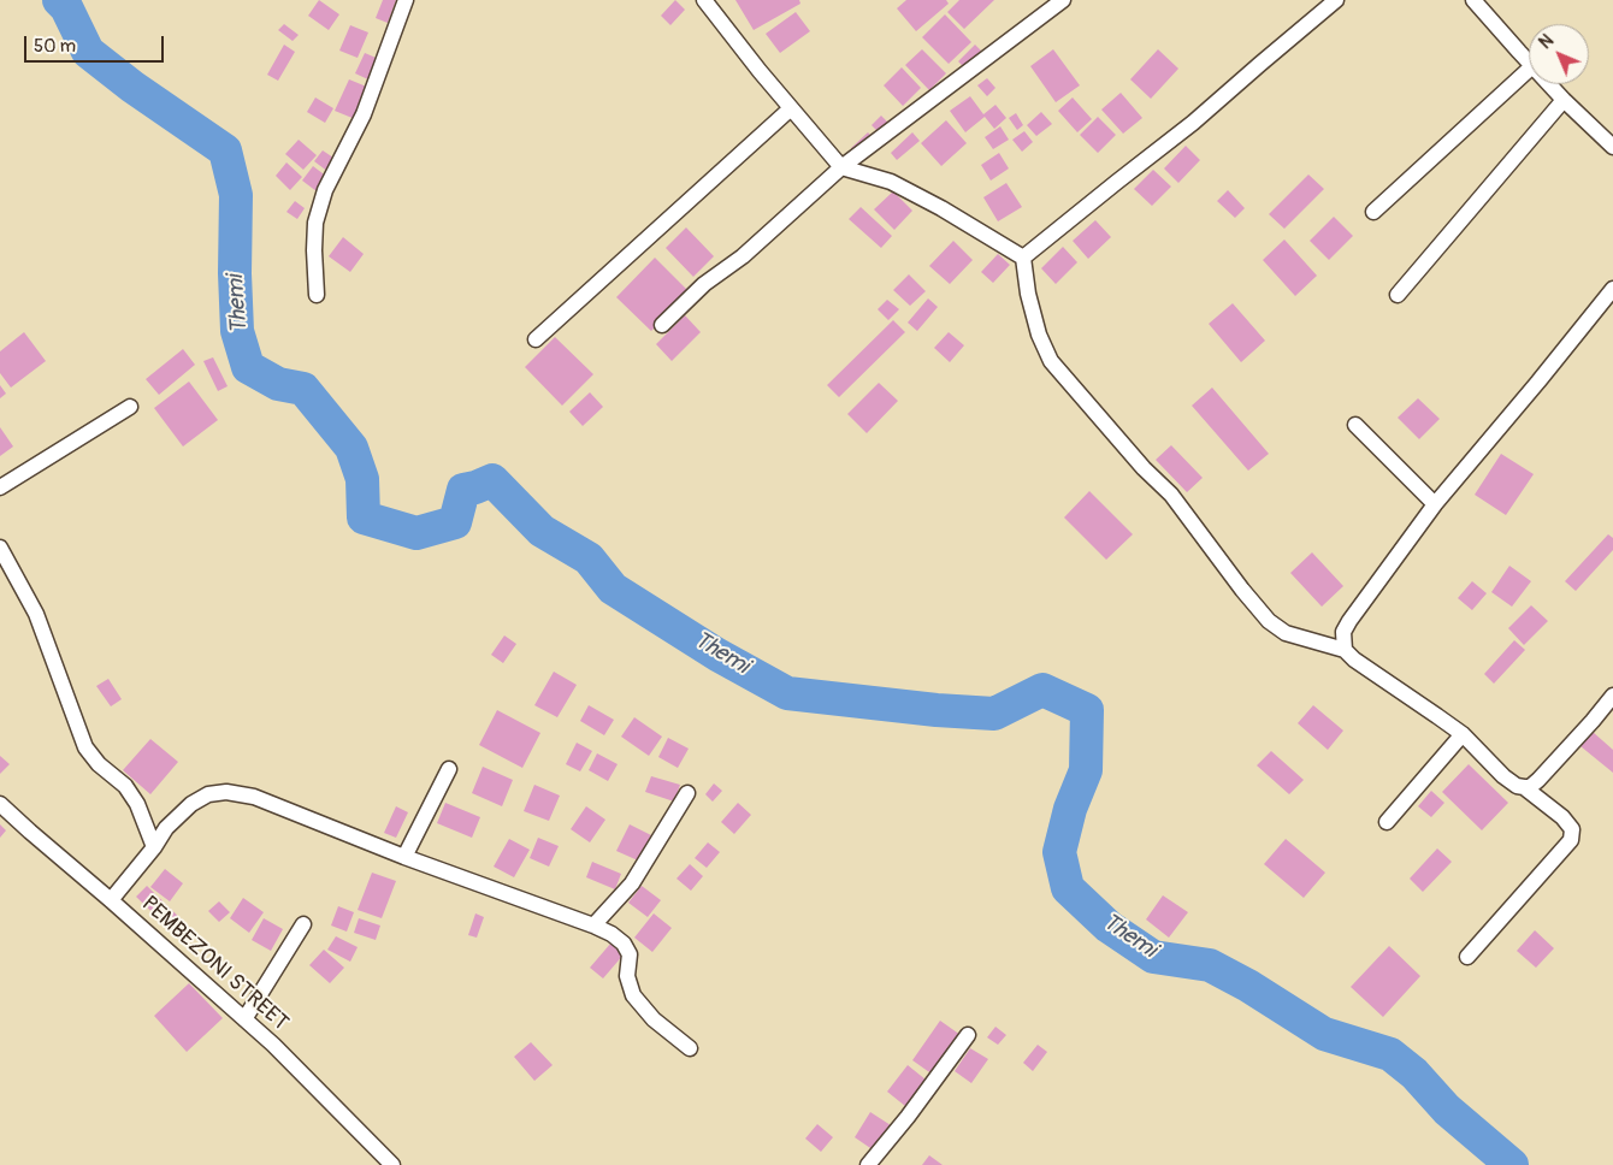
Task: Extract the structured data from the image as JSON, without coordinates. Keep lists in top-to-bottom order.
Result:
{
  "streets": {
    "street": ["PEMBEZONI STREET"]
  },
  "water": ["Themi"],
  "scale_bar": "50 m",
  "north": "top left"
}
